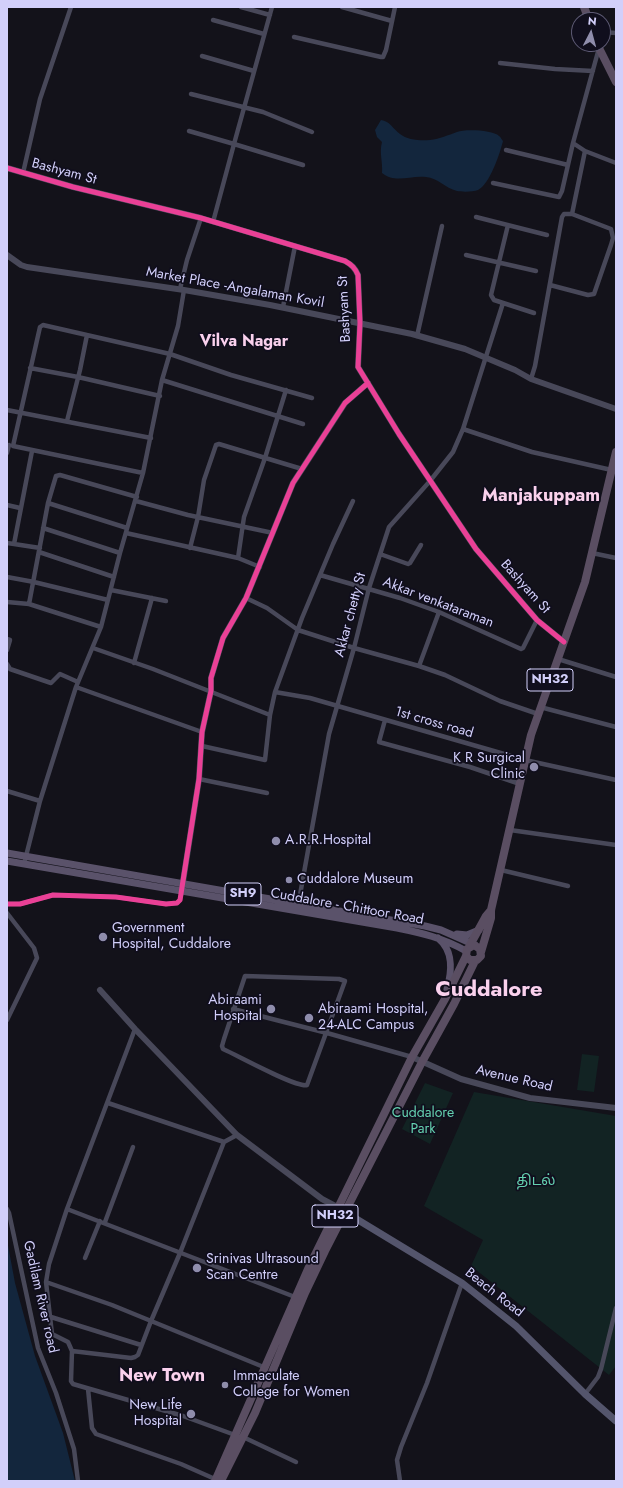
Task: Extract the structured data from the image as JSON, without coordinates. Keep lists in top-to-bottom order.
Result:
{
  "streets": {
    "highway": ["NH32"],
    "main road": ["SH9", "Cuddalore - Chittoor Road", "Beach Road"],
    "street": [
      "Bashyam St",
      "Market Place -Angalaman Kovil",
      "Akkar venkataraman",
      "Akkar chetty St",
      "1st cross road",
      "Avenue Road",
      "Gadilam River road"
    ]
  },
  "crossings": [
    ["Bashyam St", "Market Place -Angalaman Kovil"],
    ["Bashyam St", "Akkar venkataraman"],
    ["Bashyam St", "Akkar chetty St"],
    ["Bashyam St", "NH32"],
    ["Market Place -Angalaman Kovil", "Akkar chetty St"],
    ["Akkar venkataraman", "Akkar chetty St"],
    ["Akkar chetty St", "1st cross road"],
    ["Akkar chetty St", "Cuddalore - Chittoor Road"],
    ["NH32", "1st cross road"],
    ["NH32", "Cuddalore - Chittoor Road"],
    ["NH32", "Avenue Road"],
    ["NH32", "Beach Road"]
  ],
  "districts": [
    "Vilva Nagar",
    "Manjakuppam",
    "Cuddalore",
    "New Town"
  ],
  "parks": ["Cuddalore Park", "திடல்"],
  "places": [
    "K R Surgical Clinic",
    "A.R.R.Hospital",
    "Cuddalore Museum",
    "Government Hospital, Cuddalore",
    "Abiraami Hospital",
    "Abiraami Hospital, 24-ALC Campus",
    "Srinivas Ultrasound Scan Centre",
    "Immaculate College for Women",
    "New Life Hospital"
  ],
  "north": "top"
}
